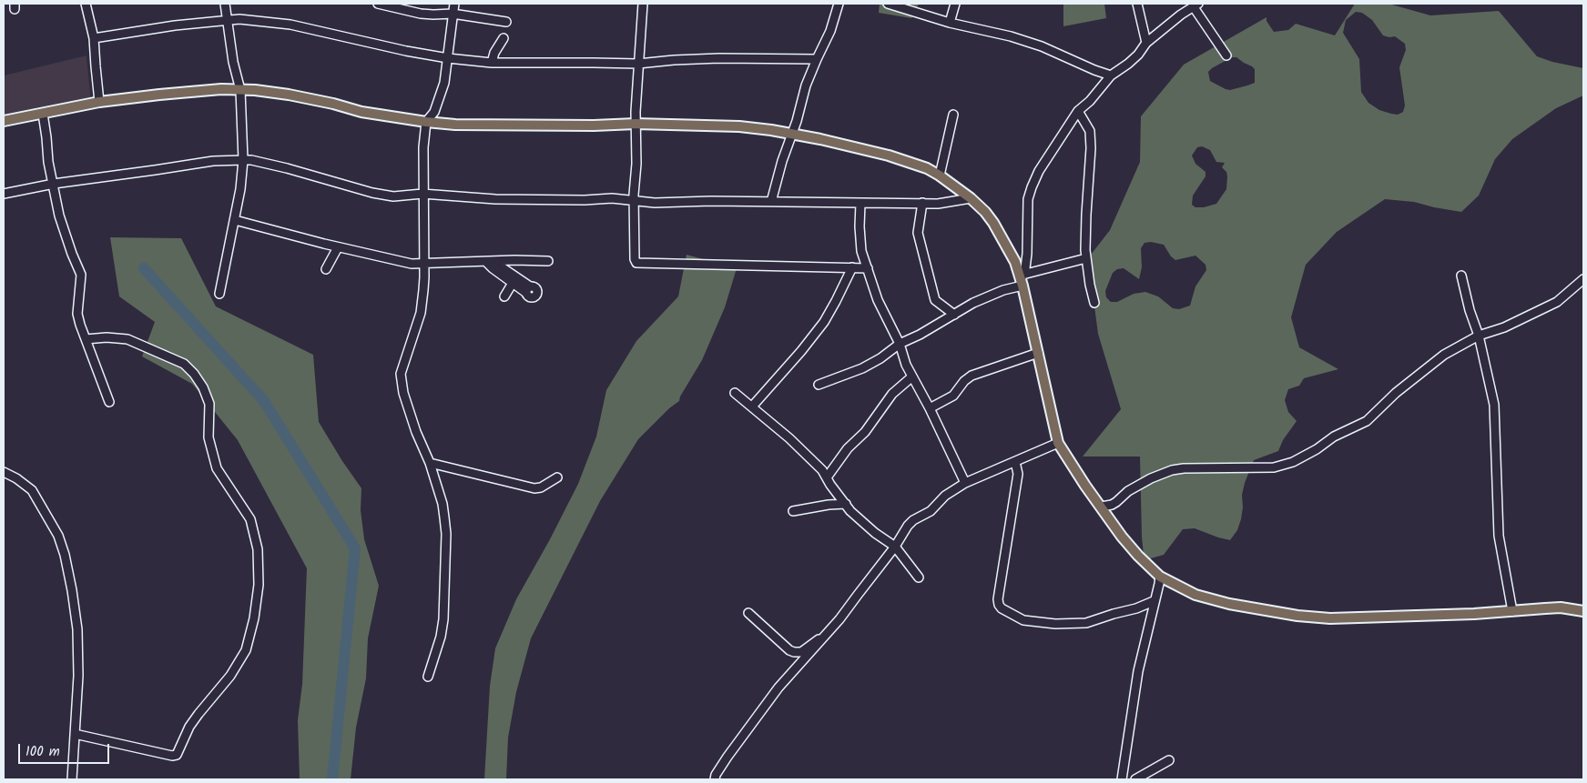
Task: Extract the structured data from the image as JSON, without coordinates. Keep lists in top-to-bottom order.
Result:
{
  "scale_bar": "100 m"
}
